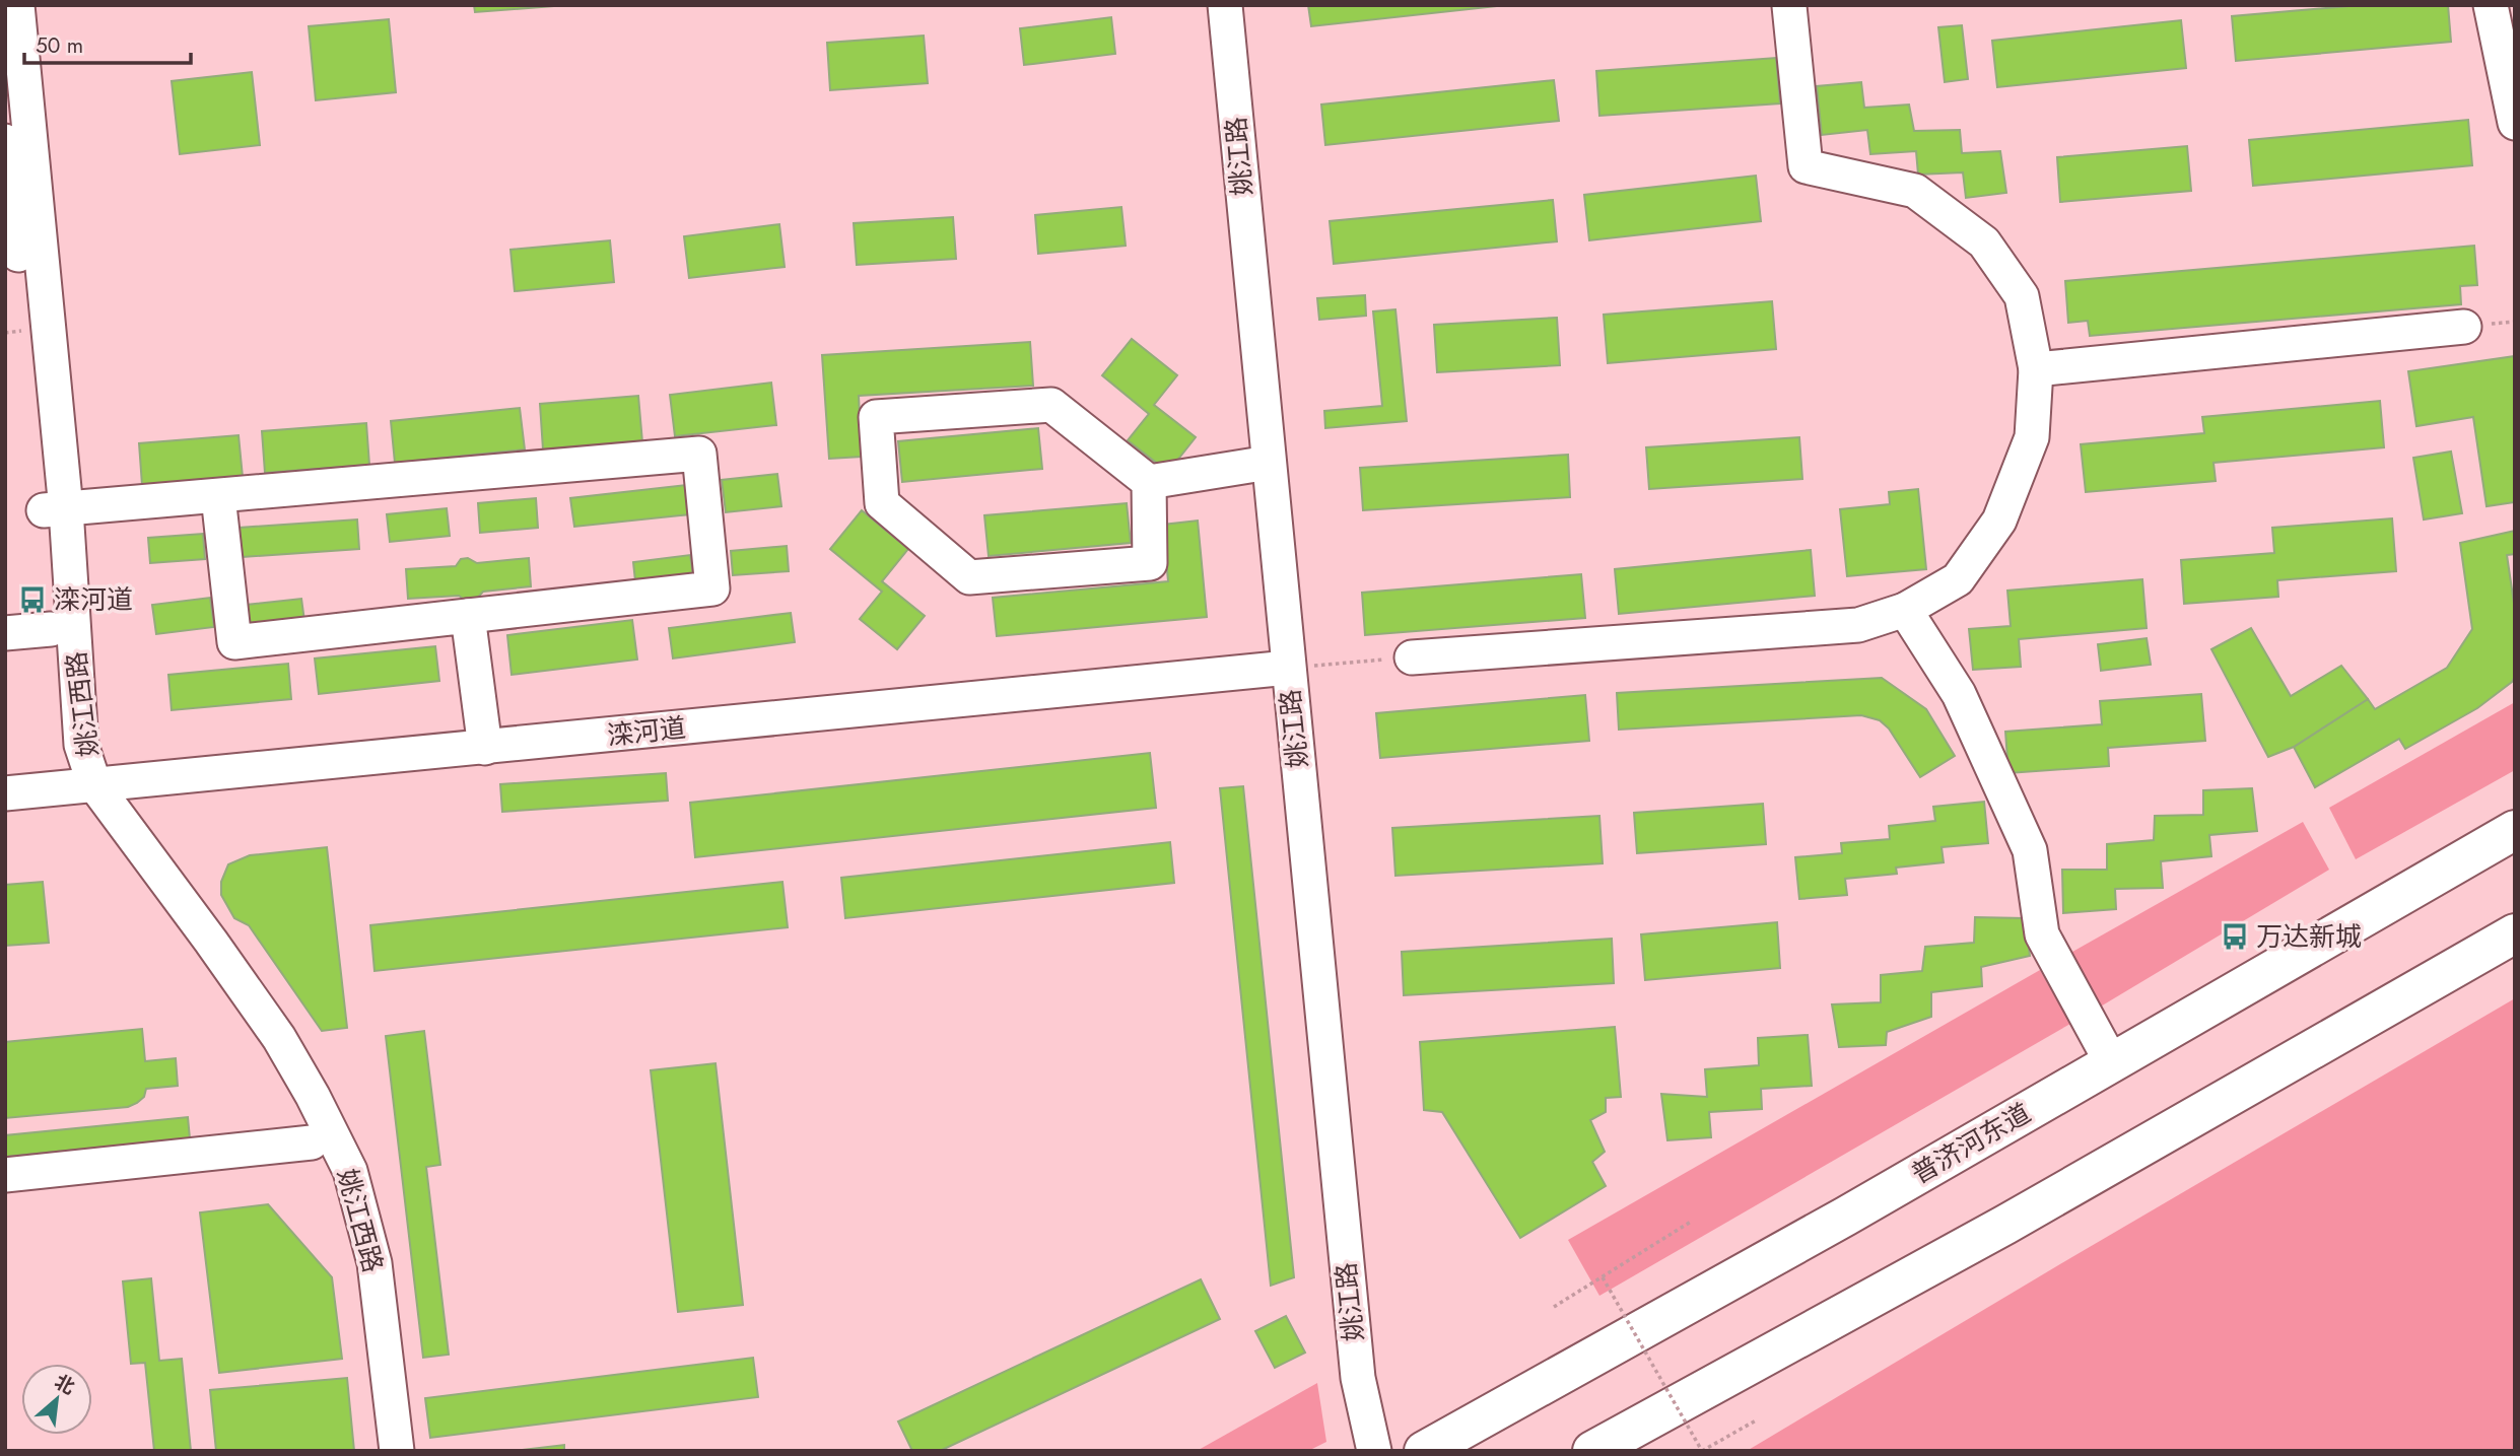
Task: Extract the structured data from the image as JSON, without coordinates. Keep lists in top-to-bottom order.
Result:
{
  "streets": {
    "main road": ["普济河东道"],
    "street": ["姚江路", "姚江西路", "滦河道"]
  },
  "crossings": [
    ["姚江路", "滦河道"],
    ["姚江西路", "滦河道"]
  ],
  "places": {
    "bus stop": ["滦河道", "万达新城"]
  },
  "scale_bar": "50 m",
  "north": "top right"
}
